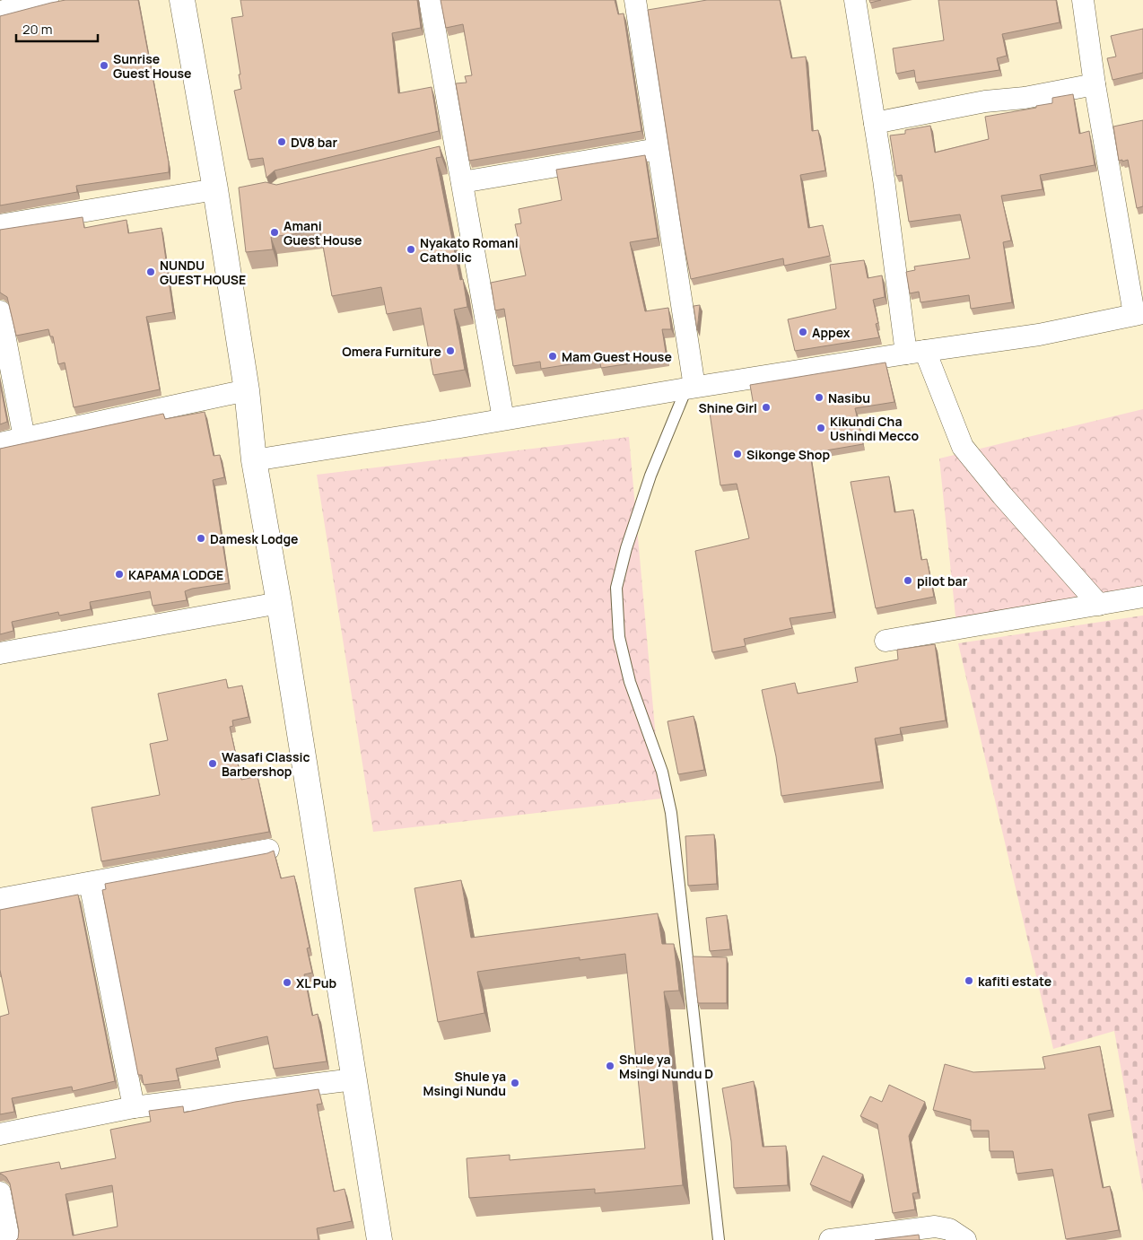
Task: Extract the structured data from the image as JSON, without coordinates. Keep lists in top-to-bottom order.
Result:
{
  "places": [
    "Sunrise Guest House",
    "DV8 bar",
    "Amani Guest House",
    "Nyakato Romani Catholic",
    "NUNDU GUEST HOUSE",
    "Appex",
    "Omera Furniture",
    "Mam Guest House",
    "Nasibu",
    "Shine Girl",
    "Kikundi Cha Ushindi Mecco",
    "Sikonge Shop",
    "Damesk Lodge",
    "KAPAMA LODGE",
    "pilot bar",
    "Wasafi Classic Barbershop",
    "kafiti estate",
    "XL Pub",
    "Shule ya Msingi Nundu D",
    "Shule ya Msingi Nundu"
  ],
  "scale_bar": "20 m"
}
